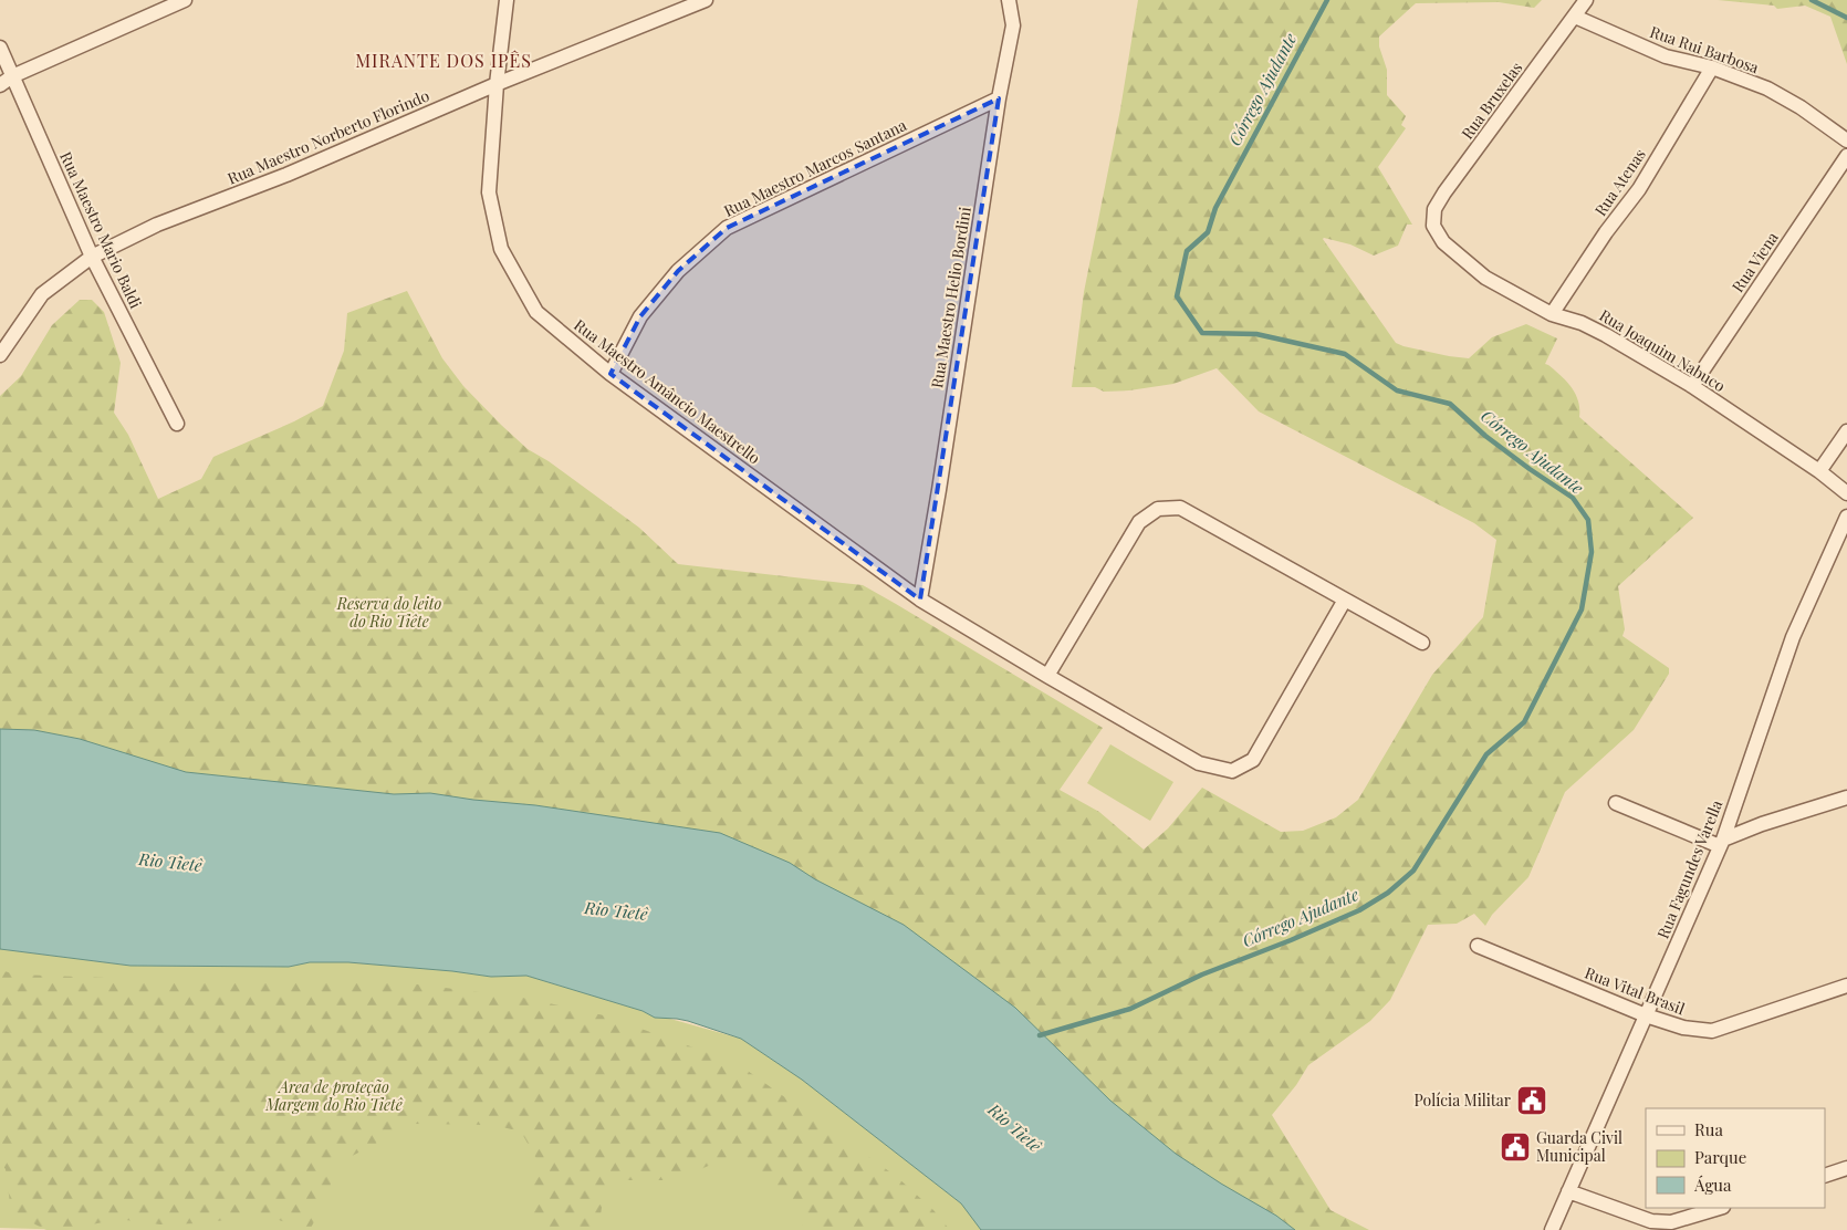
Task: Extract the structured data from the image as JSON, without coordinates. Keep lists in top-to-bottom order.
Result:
{
  "streets": {
    "street": [
      "Rua Rui Barbosa",
      "Rua Bruxelas",
      "Rua Maestro Norberto Florindo",
      "Rua Maestro Marcos Santana",
      "Rua Atenas",
      "Rua Maestro Mario Baldi",
      "Rua Viena",
      "Rua Maestro Helio Bordini",
      "Rua Joaquim Nabuco",
      "Rua Maestro Amâncio Maestrello",
      "Rua Fagundes Varella",
      "Rua Vital Brasil"
    ]
  },
  "crossings": [
    ["Rua Rui Barbosa", "Rua Bruxelas"],
    ["Rua Rui Barbosa", "Rua Atenas"],
    ["Rua Bruxelas", "Rua Joaquim Nabuco"],
    ["Rua Maestro Norberto Florindo", "Rua Maestro Mario Baldi"],
    ["Rua Maestro Norberto Florindo", "Rua Maestro Amâncio Maestrello"],
    ["Rua Maestro Marcos Santana", "Rua Maestro Helio Bordini"],
    ["Rua Maestro Marcos Santana", "Rua Maestro Amâncio Maestrello"],
    ["Rua Atenas", "Rua Joaquim Nabuco"],
    ["Rua Viena", "Rua Joaquim Nabuco"],
    ["Rua Maestro Helio Bordini", "Rua Maestro Amâncio Maestrello"],
    ["Rua Fagundes Varella", "Rua Vital Brasil"]
  ],
  "districts": ["MIRANTE DOS IPÊS"],
  "water": ["Córrego Ajudante", "Rio Tietê"],
  "parks": ["Reserva do leito do Rio Tiête", "Area de proteção Margem do Rio Tietê"],
  "places": {
    "public building": ["Polícia Militar", "Guarda Civil Municipal"]
  },
  "legend": ["Rua", "Parque", "Água"]
}
